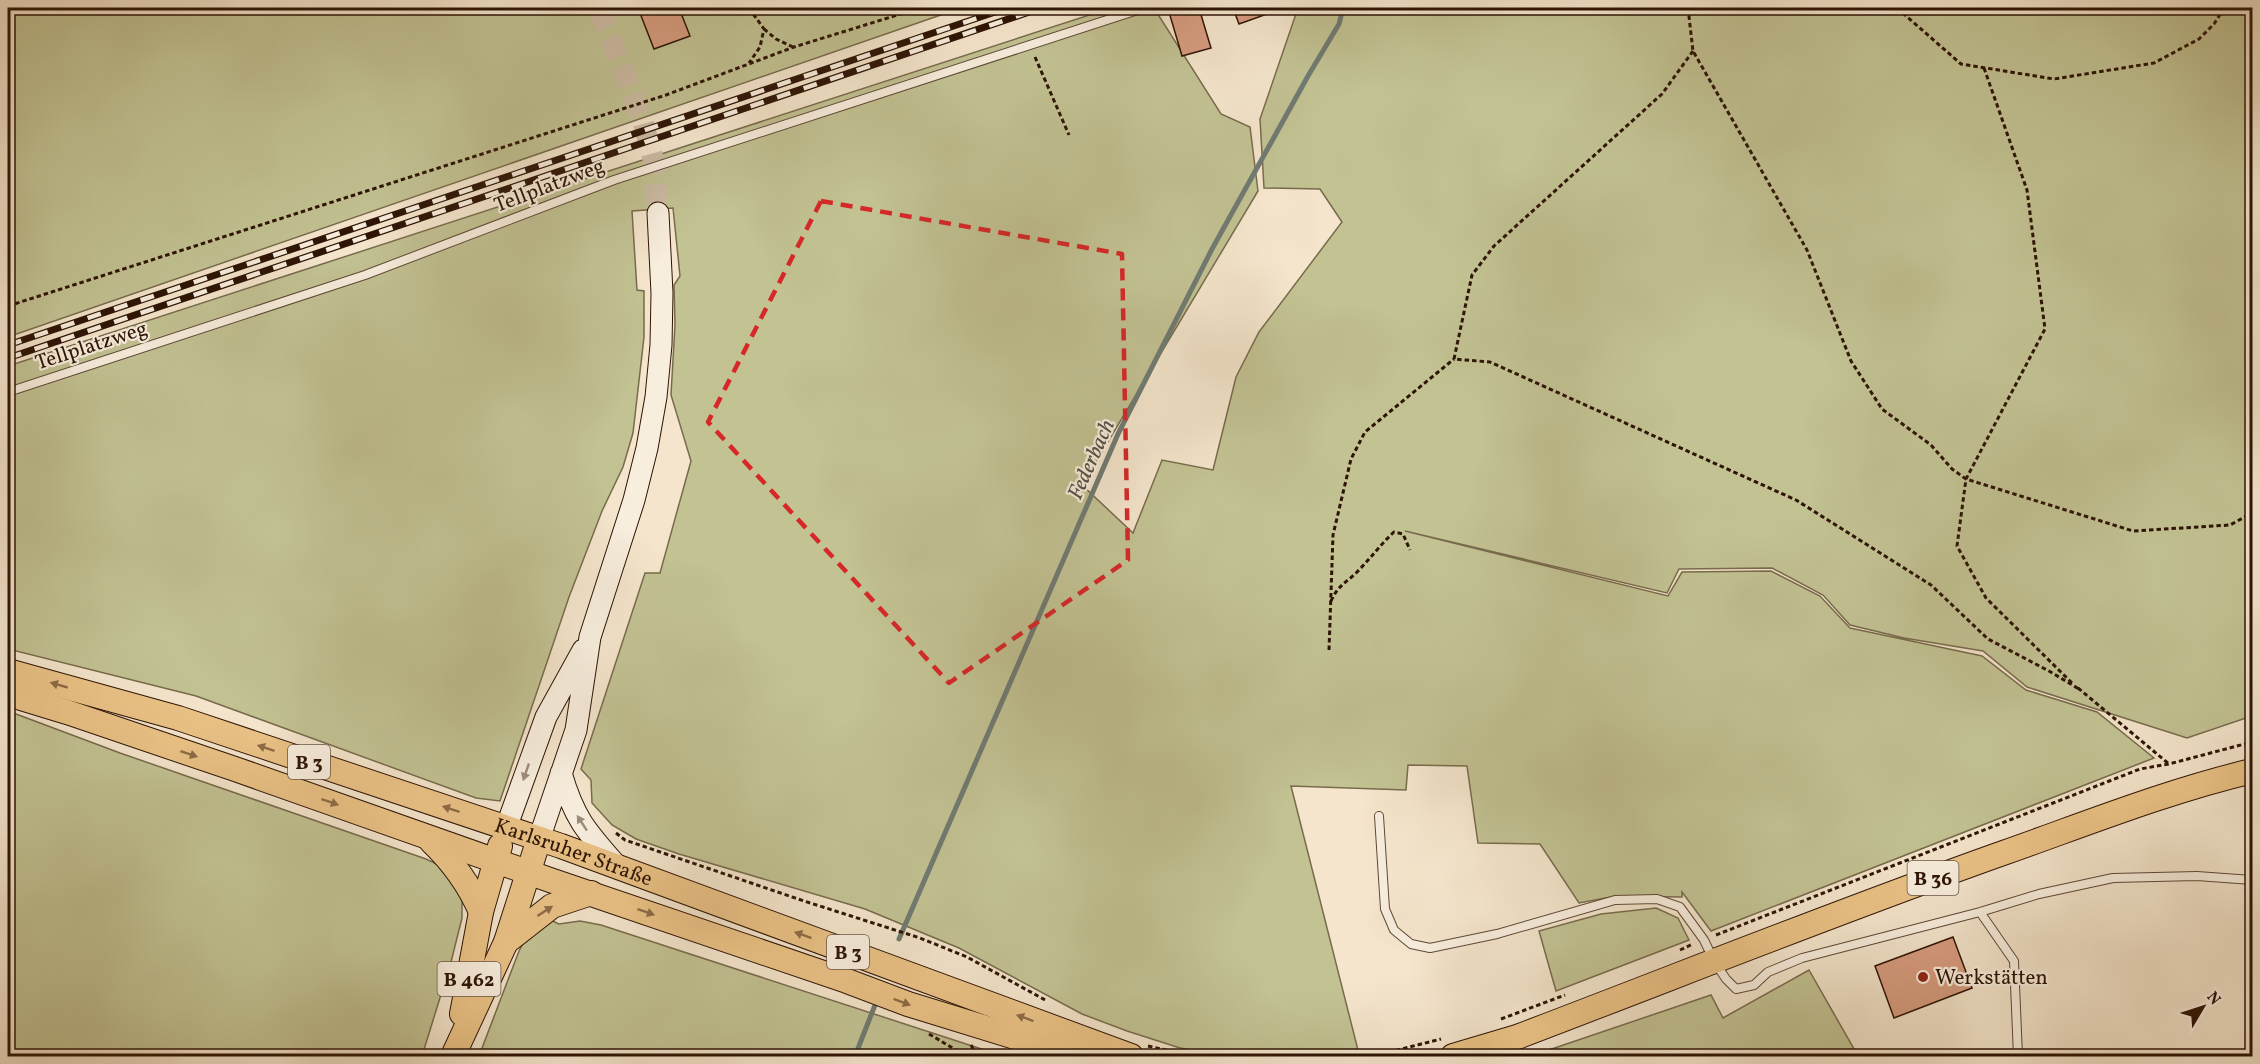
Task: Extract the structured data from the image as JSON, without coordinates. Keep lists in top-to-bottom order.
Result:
{
  "streets": {
    "main road": [
      "B 3",
      "Karlsruher Straße",
      "B 36",
      "B 462"
    ],
    "lane": ["Tellplatzweg"]
  },
  "crossings": [
    ["B 3", "Karlsruher Straße"],
    ["B 3", "B 462"],
    ["Karlsruher Straße", "B 462"]
  ],
  "water": ["Federbach"],
  "places": ["Werkstätten"],
  "north": "top right"
}
